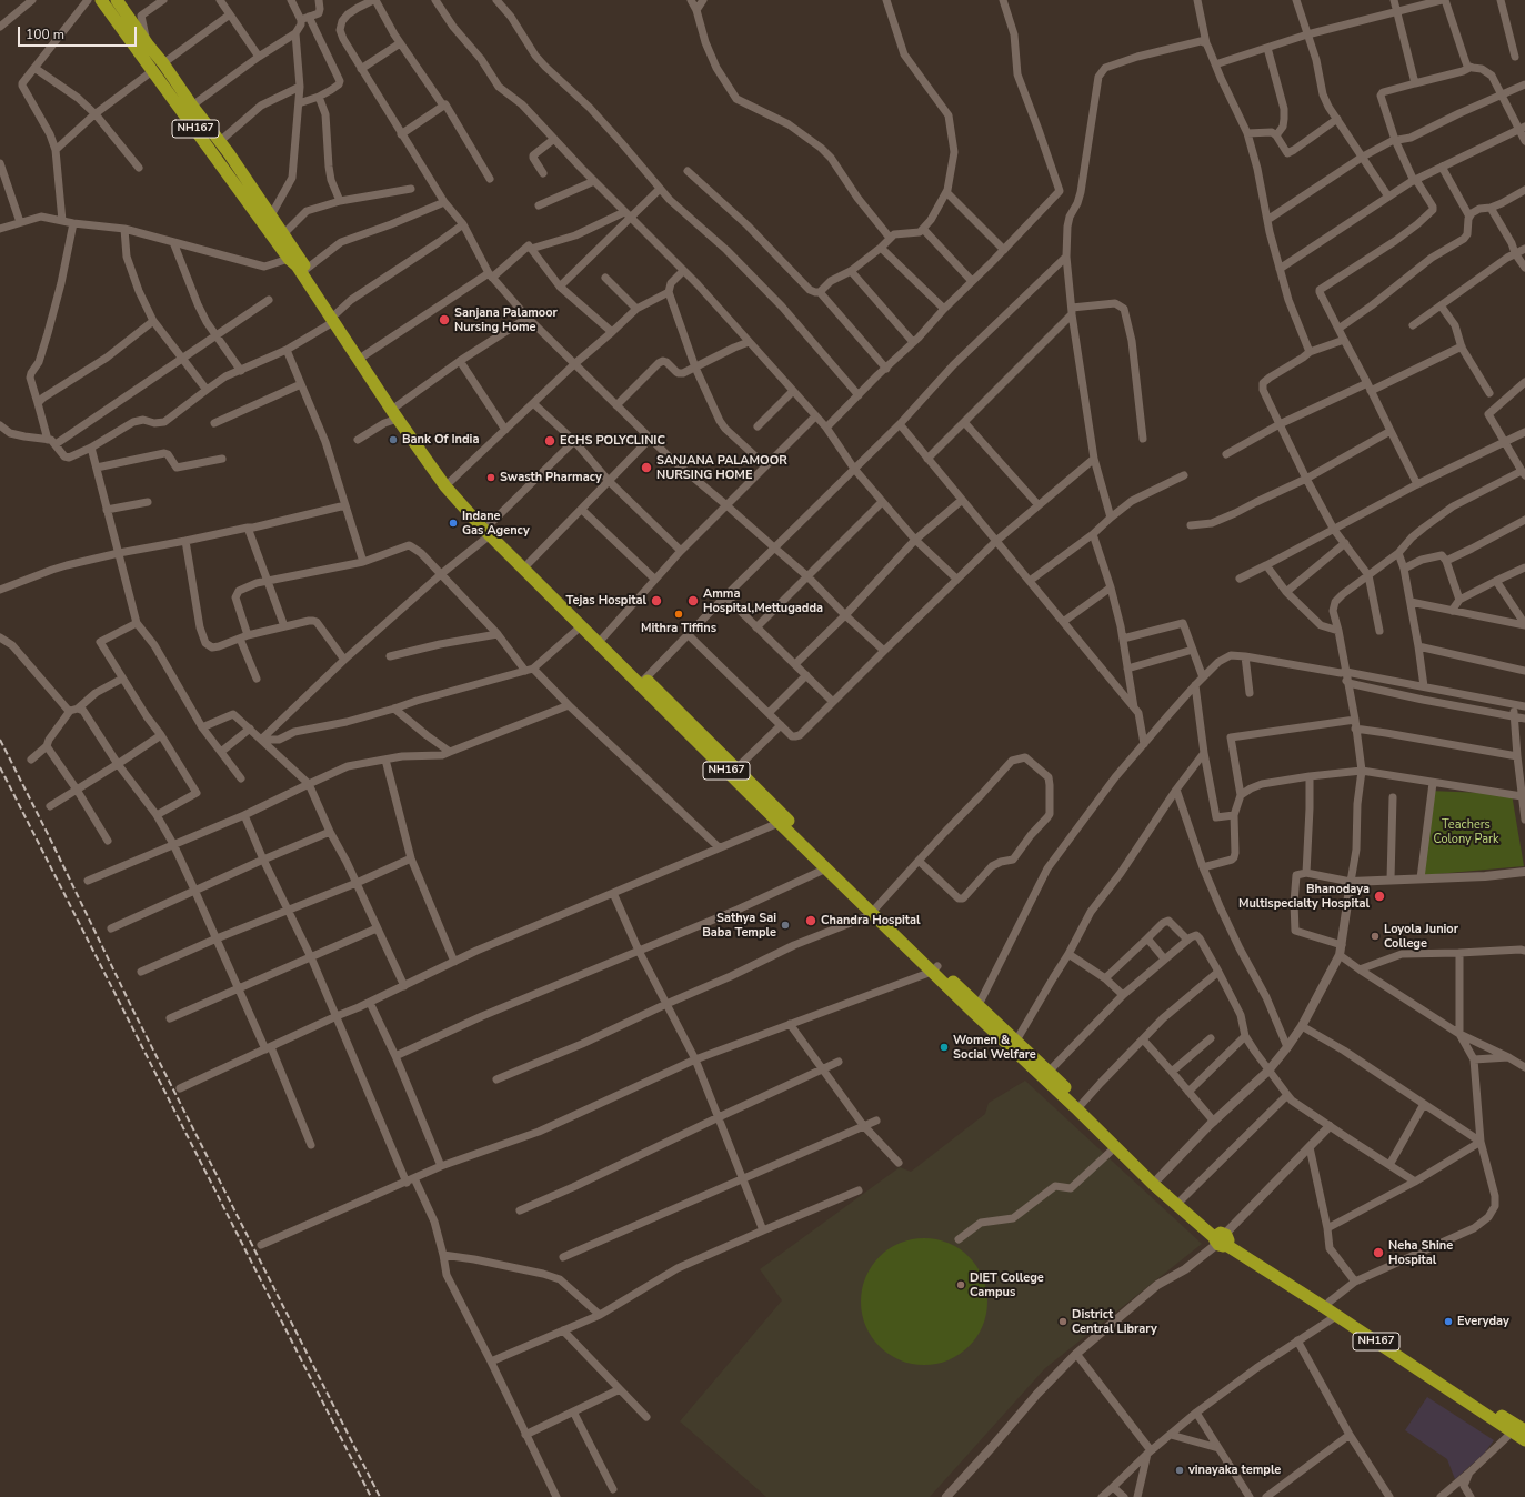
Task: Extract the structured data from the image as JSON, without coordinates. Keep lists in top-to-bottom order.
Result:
{
  "streets": {
    "highway": ["NH167"]
  },
  "parks": ["Teachers Colony Park"],
  "places": [
    "Sanjana Palamoor Nursing Home",
    "Bank Of India",
    "ECHS POLYCLINIC",
    "SANJANA PALAMOOR NURSING HOME",
    "Swasth Pharmacy",
    "Indane Gas Agency",
    "Tejas Hospital",
    "Amma Hospital,Mettugadda",
    "Mithra Tiffins",
    "Bhanodaya Multispecialty Hospital",
    "Chandra Hospital",
    "Sathya Sai Baba Temple",
    "Loyola Junior College",
    "Women & Social Welfare",
    "Neha Shine Hospital",
    "DIET College Campus",
    "District Central Library",
    "Everyday",
    "vinayaka temple"
  ],
  "scale_bar": "100 m"
}
